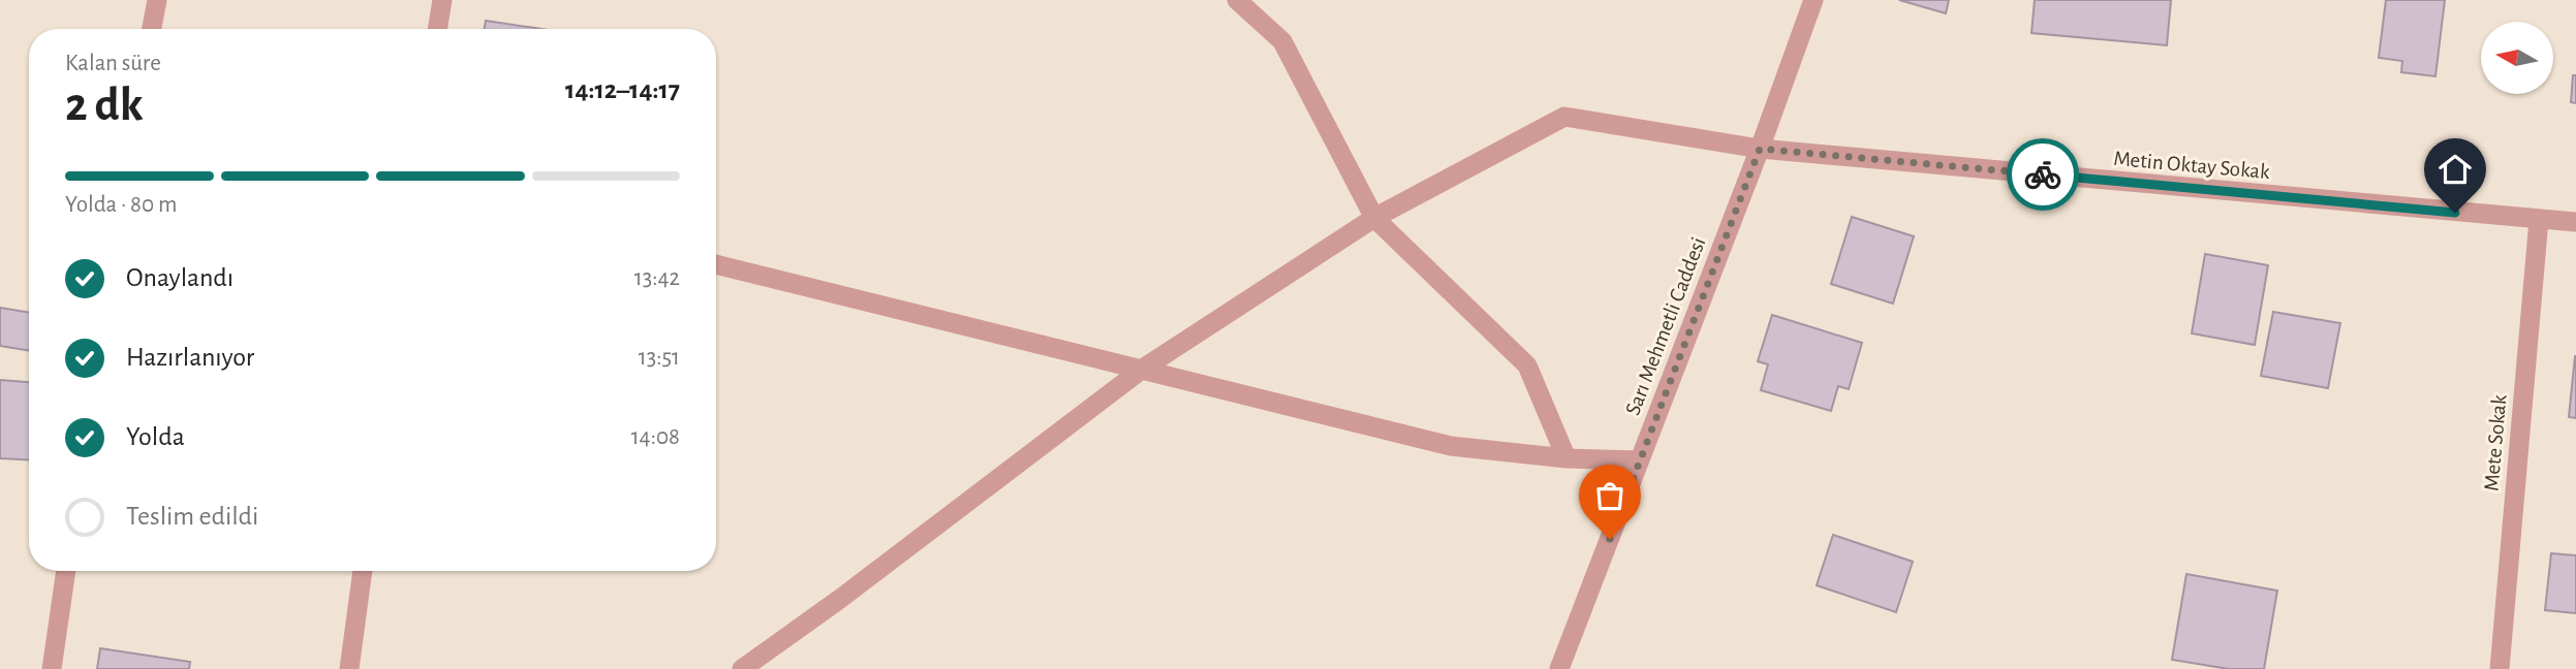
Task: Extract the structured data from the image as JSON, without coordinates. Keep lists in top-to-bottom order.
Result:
{
  "streets": {
    "street": ["Metin Oktay Sokak", "Sarı Mehmetli Caddesi", "Mete Sokak"]
  },
  "crossings": [
    ["Metin Oktay Sokak", "Sarı Mehmetli Caddesi"],
    ["Metin Oktay Sokak", "Mete Sokak"]
  ],
  "north": "left",
  "page": {
    "heading": ["2 dk", "Kalan süre", "14:12–14:17"],
    "bar": "Yolda · 80 m",
    "list": [
      ["Onaylandı", "13:42"],
      ["Hazırlanıyor", "13:51"],
      ["Yolda", "14:08"],
      "Teslim edildi"
    ]
  }
}
